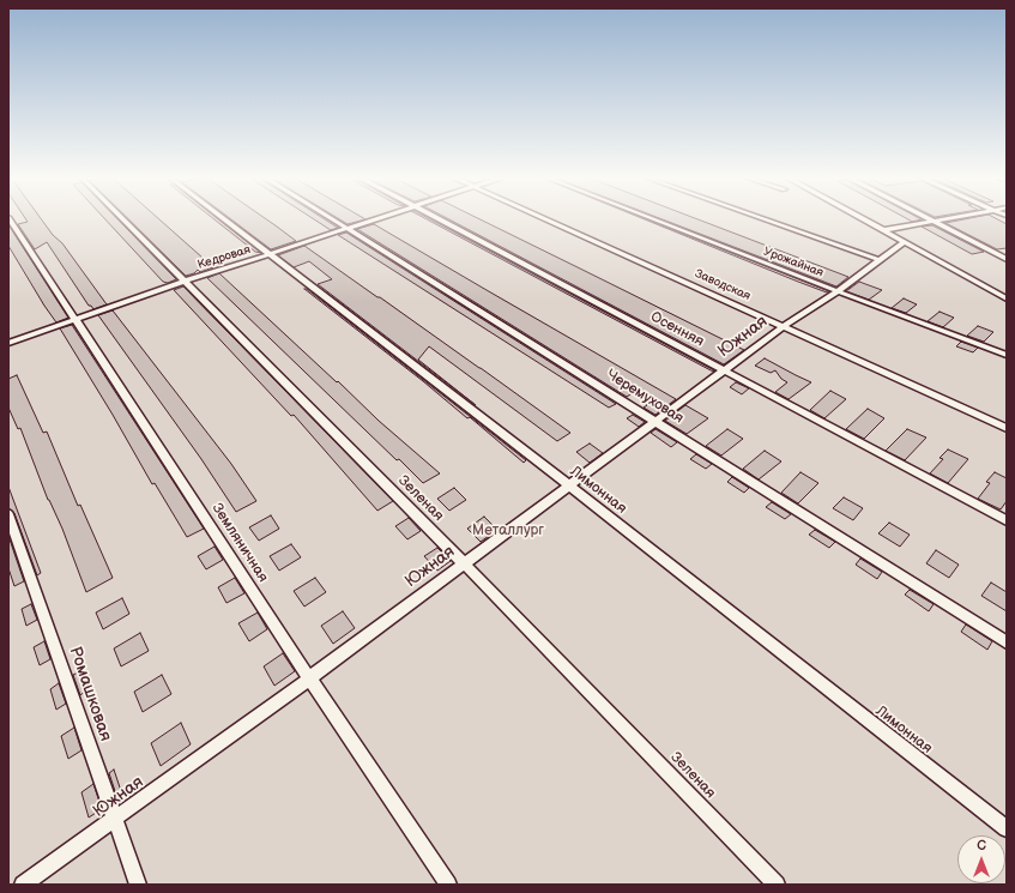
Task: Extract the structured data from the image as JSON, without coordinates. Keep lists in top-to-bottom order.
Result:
{
  "streets": {
    "street": [
      "Кедровая",
      "Урожайная",
      "Заводская",
      "Осенняя",
      "Южная",
      "Черемуховая",
      "Лимонная",
      "Зеленая",
      "Земляничная",
      "Ромашковая"
    ]
  },
  "crossings": [
    ["Кедровая", "Черемуховая"],
    ["Кедровая", "Лимонная"],
    ["Кедровая", "Зеленая"],
    ["Кедровая", "Земляничная"],
    ["Урожайная", "Южная"],
    ["Заводская", "Южная"],
    ["Осенняя", "Южная"],
    ["Южная", "Черемуховая"],
    ["Южная", "Лимонная"],
    ["Южная", "Зеленая"],
    ["Южная", "Земляничная"],
    ["Южная", "Ромашковая"]
  ],
  "parks": ["Металлург"],
  "north": "top"
}
